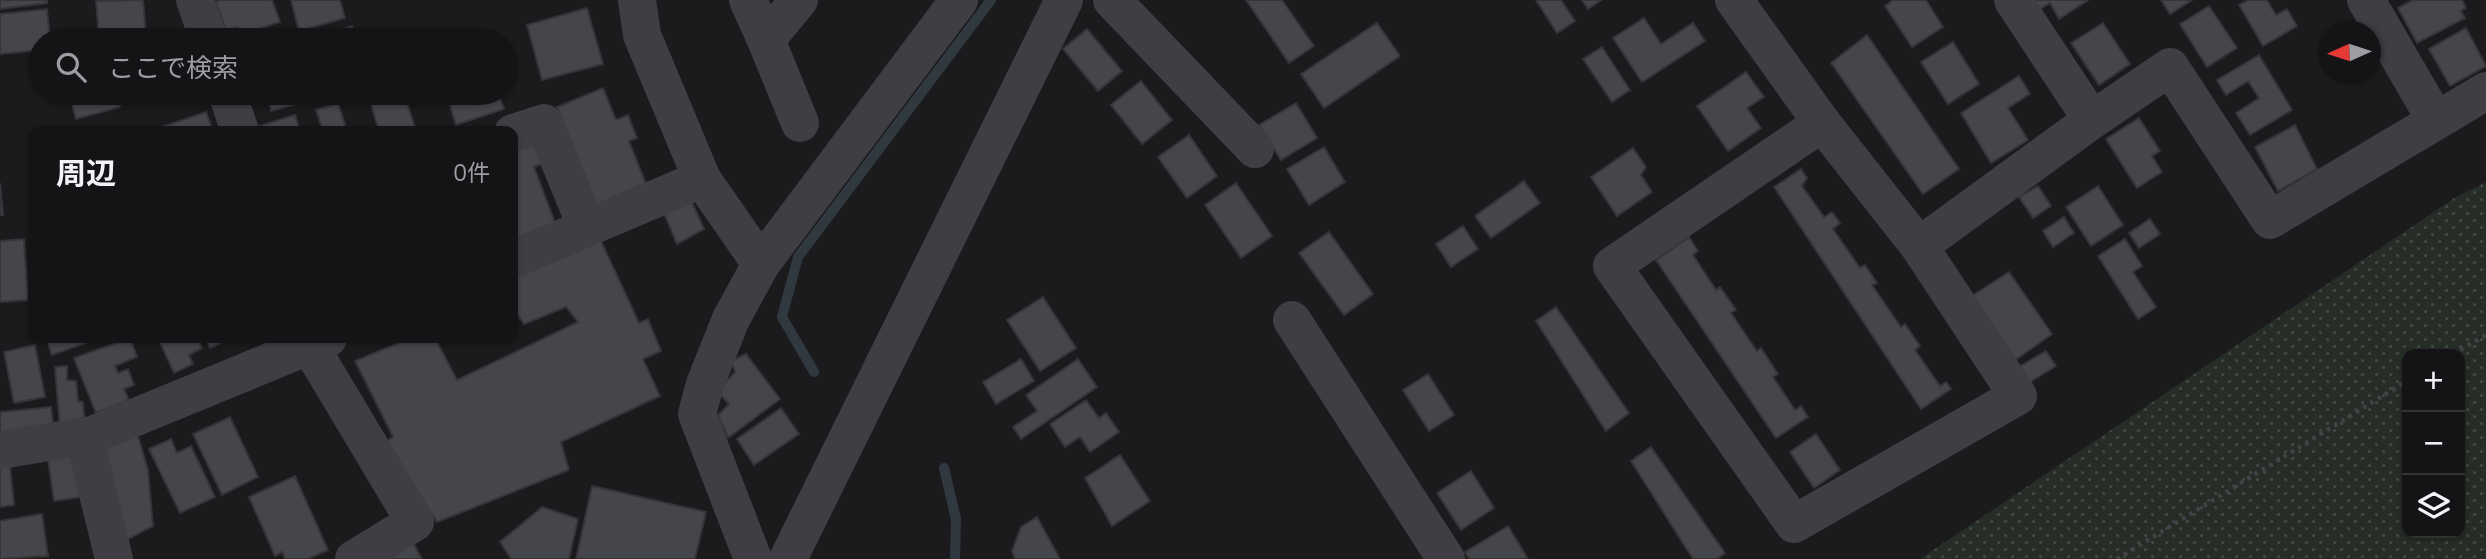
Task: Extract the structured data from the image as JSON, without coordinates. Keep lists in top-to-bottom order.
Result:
{
  "north": "left",
  "page": {
    "search": "ここで検索",
    "heading": ["周辺", "0件"],
    "map_buttons": ["+", "−"]
  }
}
